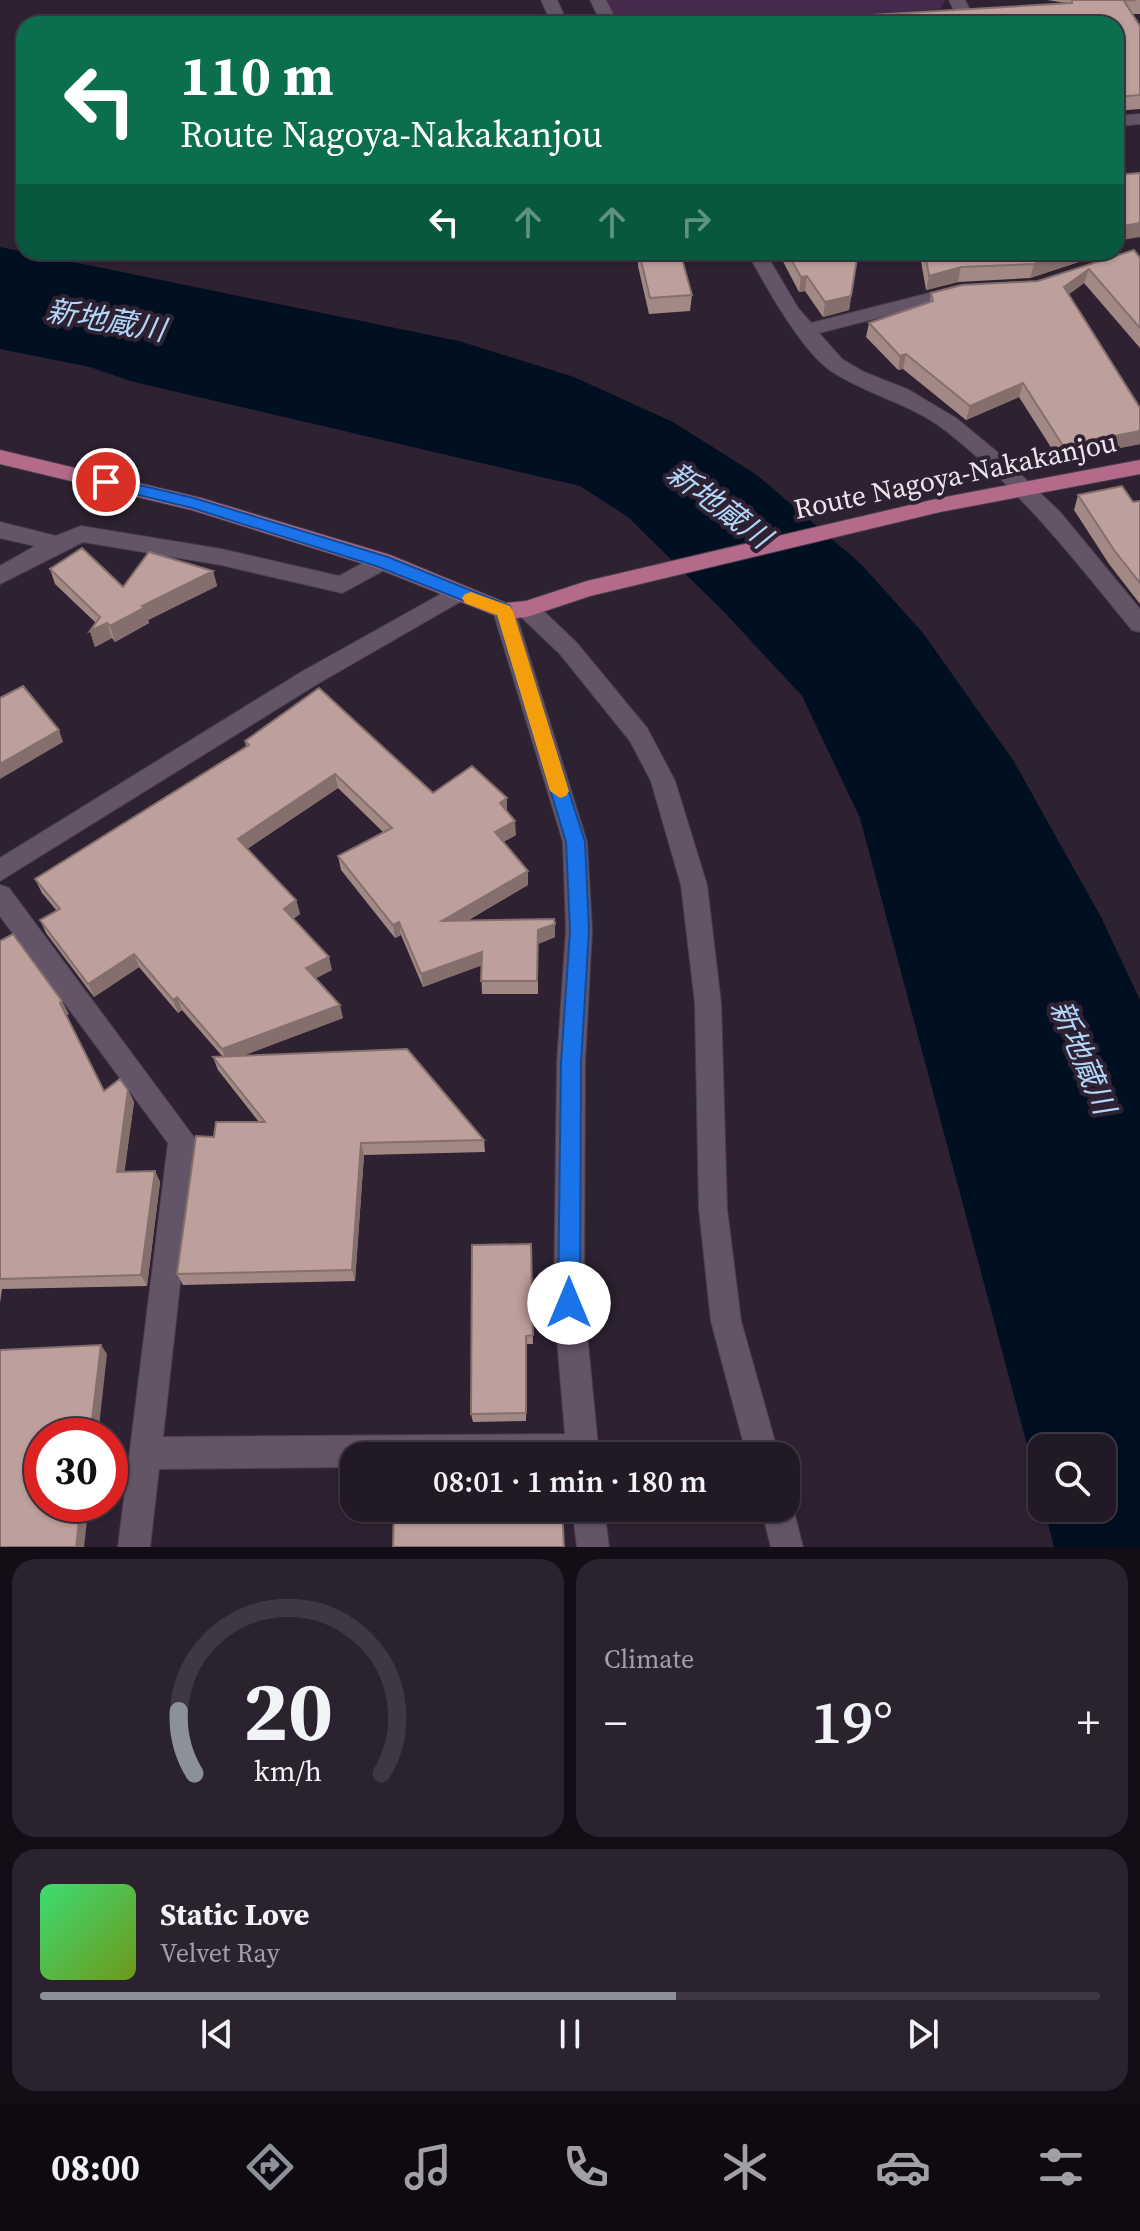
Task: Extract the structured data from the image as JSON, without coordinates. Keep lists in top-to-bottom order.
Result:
{
  "streets": {
    "main road": ["Route Nagoya-Nakakanjou"]
  },
  "water": ["新地蔵川"],
  "page": {
    "turn": ["110 m", "Route Nagoya-Nakakanjou"],
    "limit": "30",
    "trip": "08:01 · 1 min · 180 m",
    "tile": "Climate",
    "heat": ["−", "19°", "+"],
    "song": ["Static Love", "Velvet Ray"],
    "tabs": "08:00",
    "gauge": ["20", "km/h"]
  }
}
